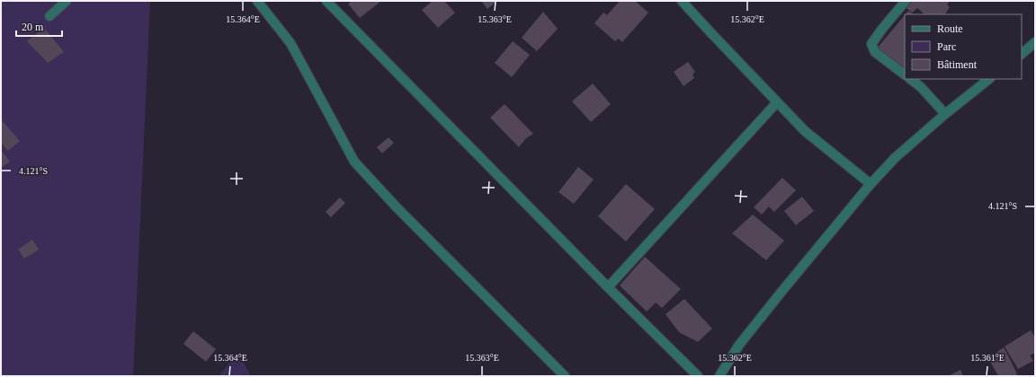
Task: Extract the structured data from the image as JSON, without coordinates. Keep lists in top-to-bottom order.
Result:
{
  "legend": ["Route", "Parc", "Bâtiment"],
  "scale_bar": "20 m",
  "coordinates": [
    "15.364°E",
    "15.363°E",
    "15.362°E",
    "4.121°S",
    "15.361°E"
  ]
}
